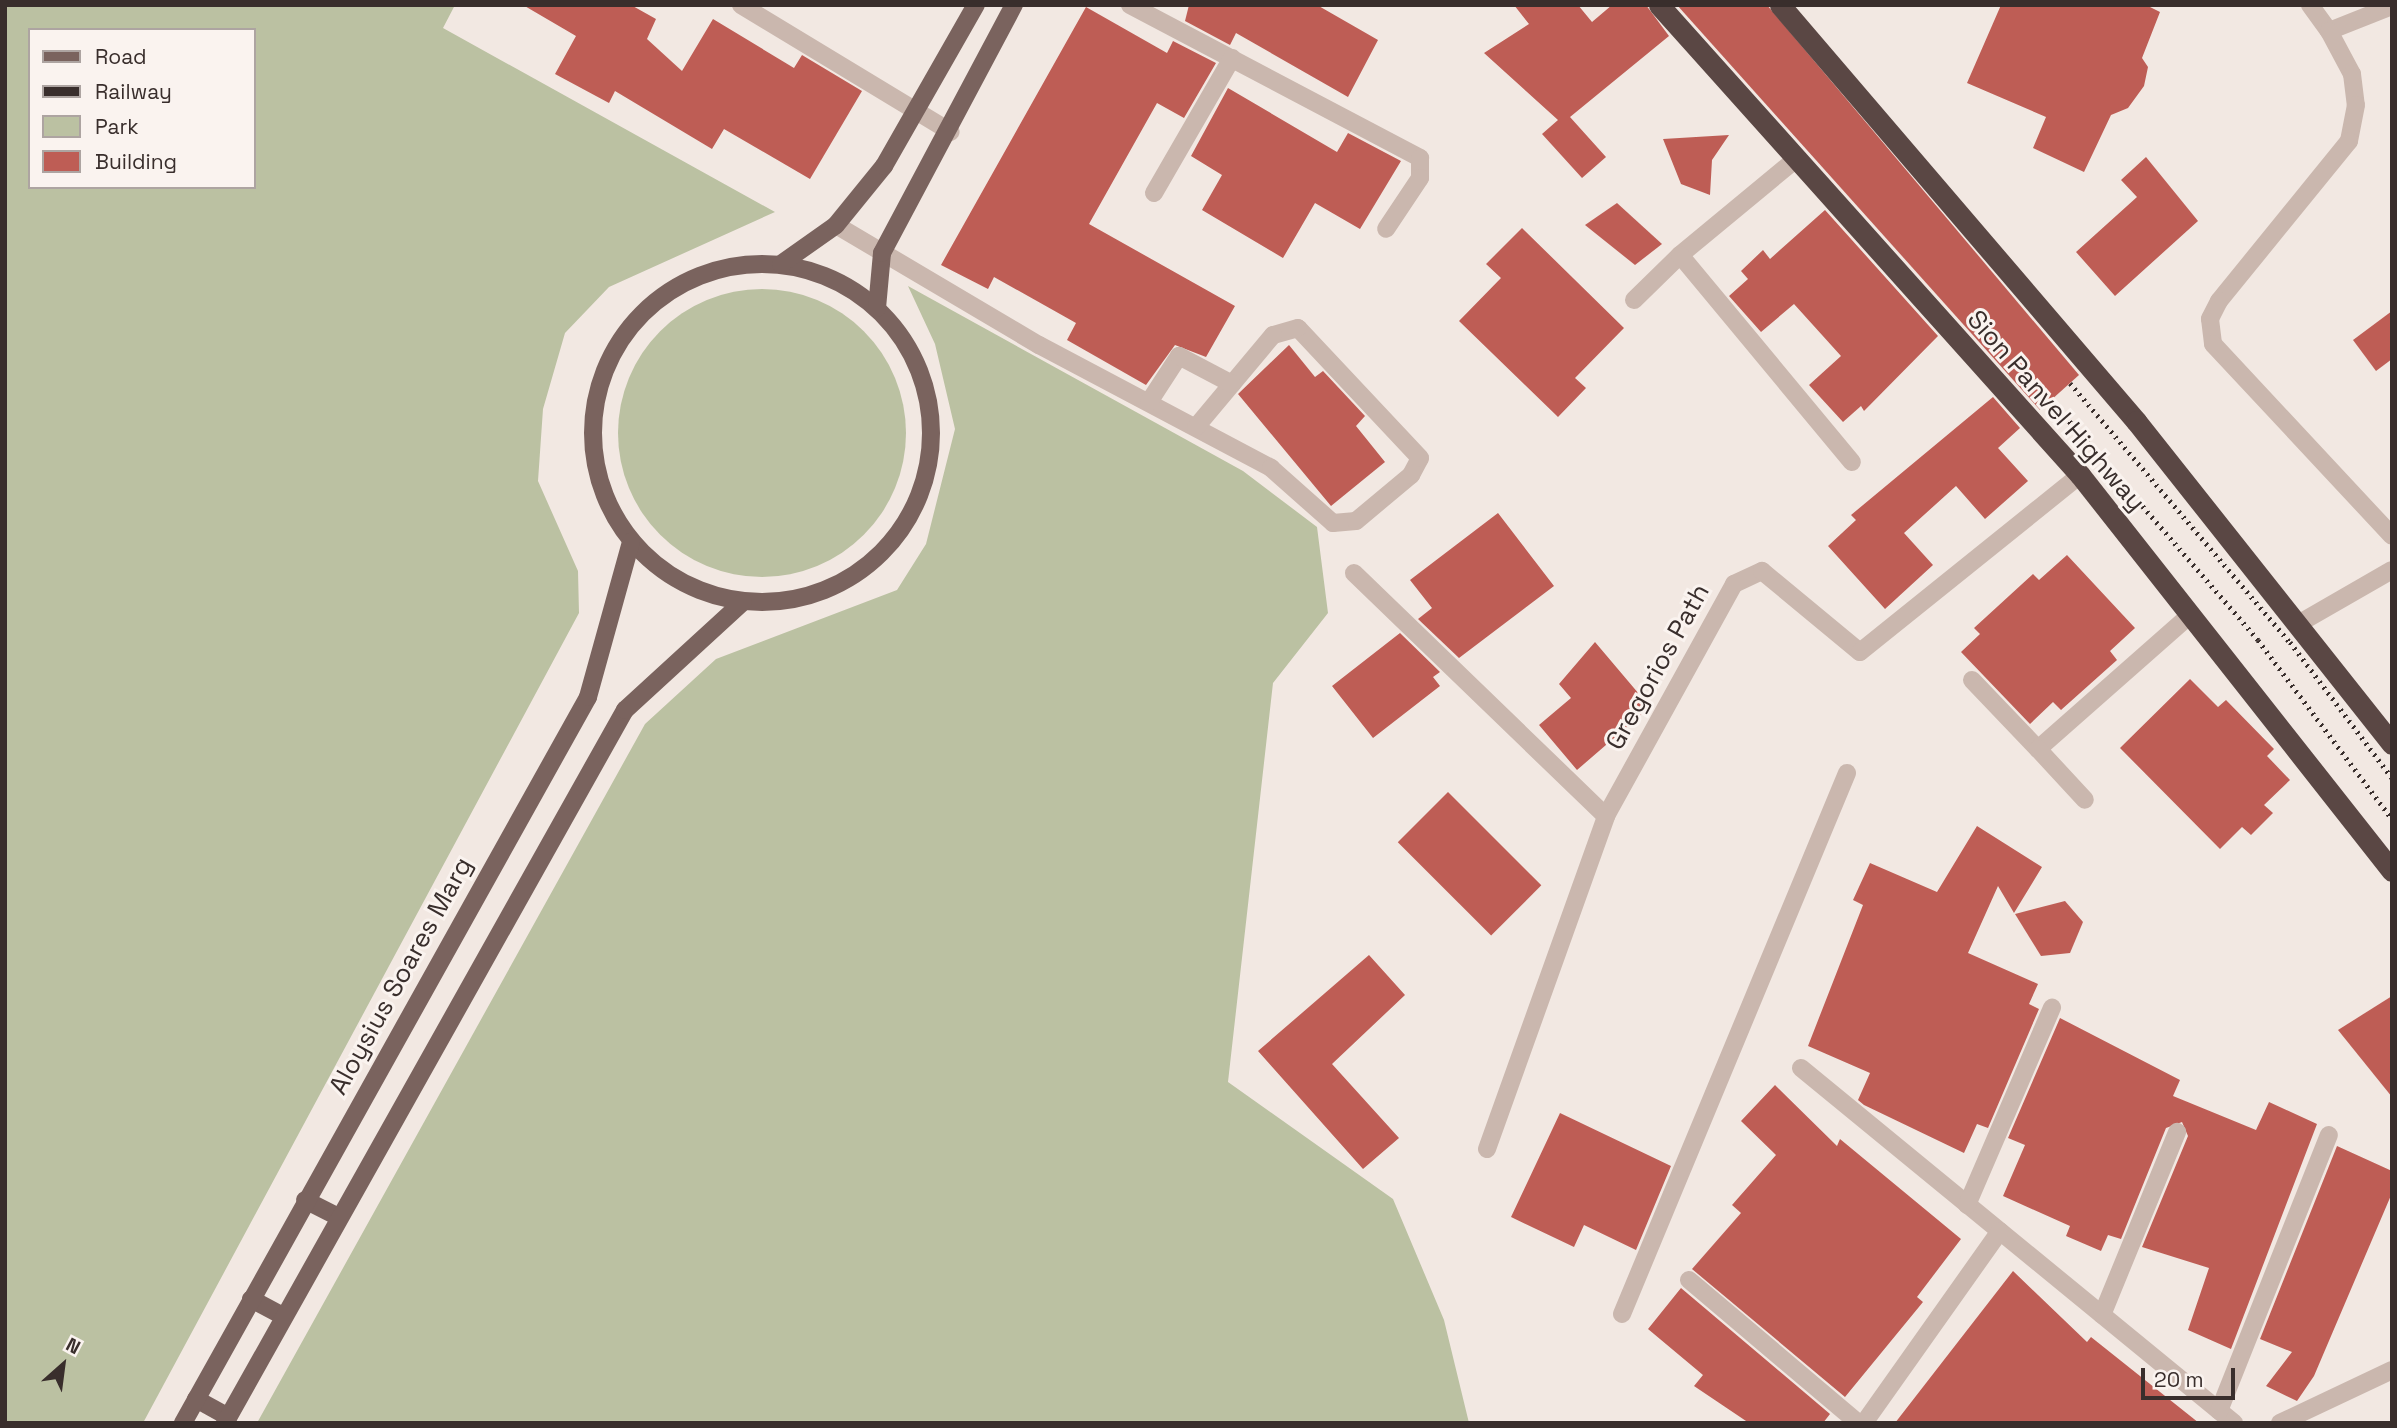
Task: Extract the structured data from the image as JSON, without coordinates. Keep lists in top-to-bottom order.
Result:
{
  "streets": {
    "highway": ["Sion Panvel Highway"],
    "main road": ["Aloysius Soares Marg"],
    "street": ["Gregorios Path"]
  },
  "crossings": [
    ["Sion Panvel Highway", "Gregorios Path"]
  ],
  "legend": [
    "Road",
    "Railway",
    "Park",
    "Building"
  ],
  "scale_bar": "20 m",
  "north": "top right"
}
